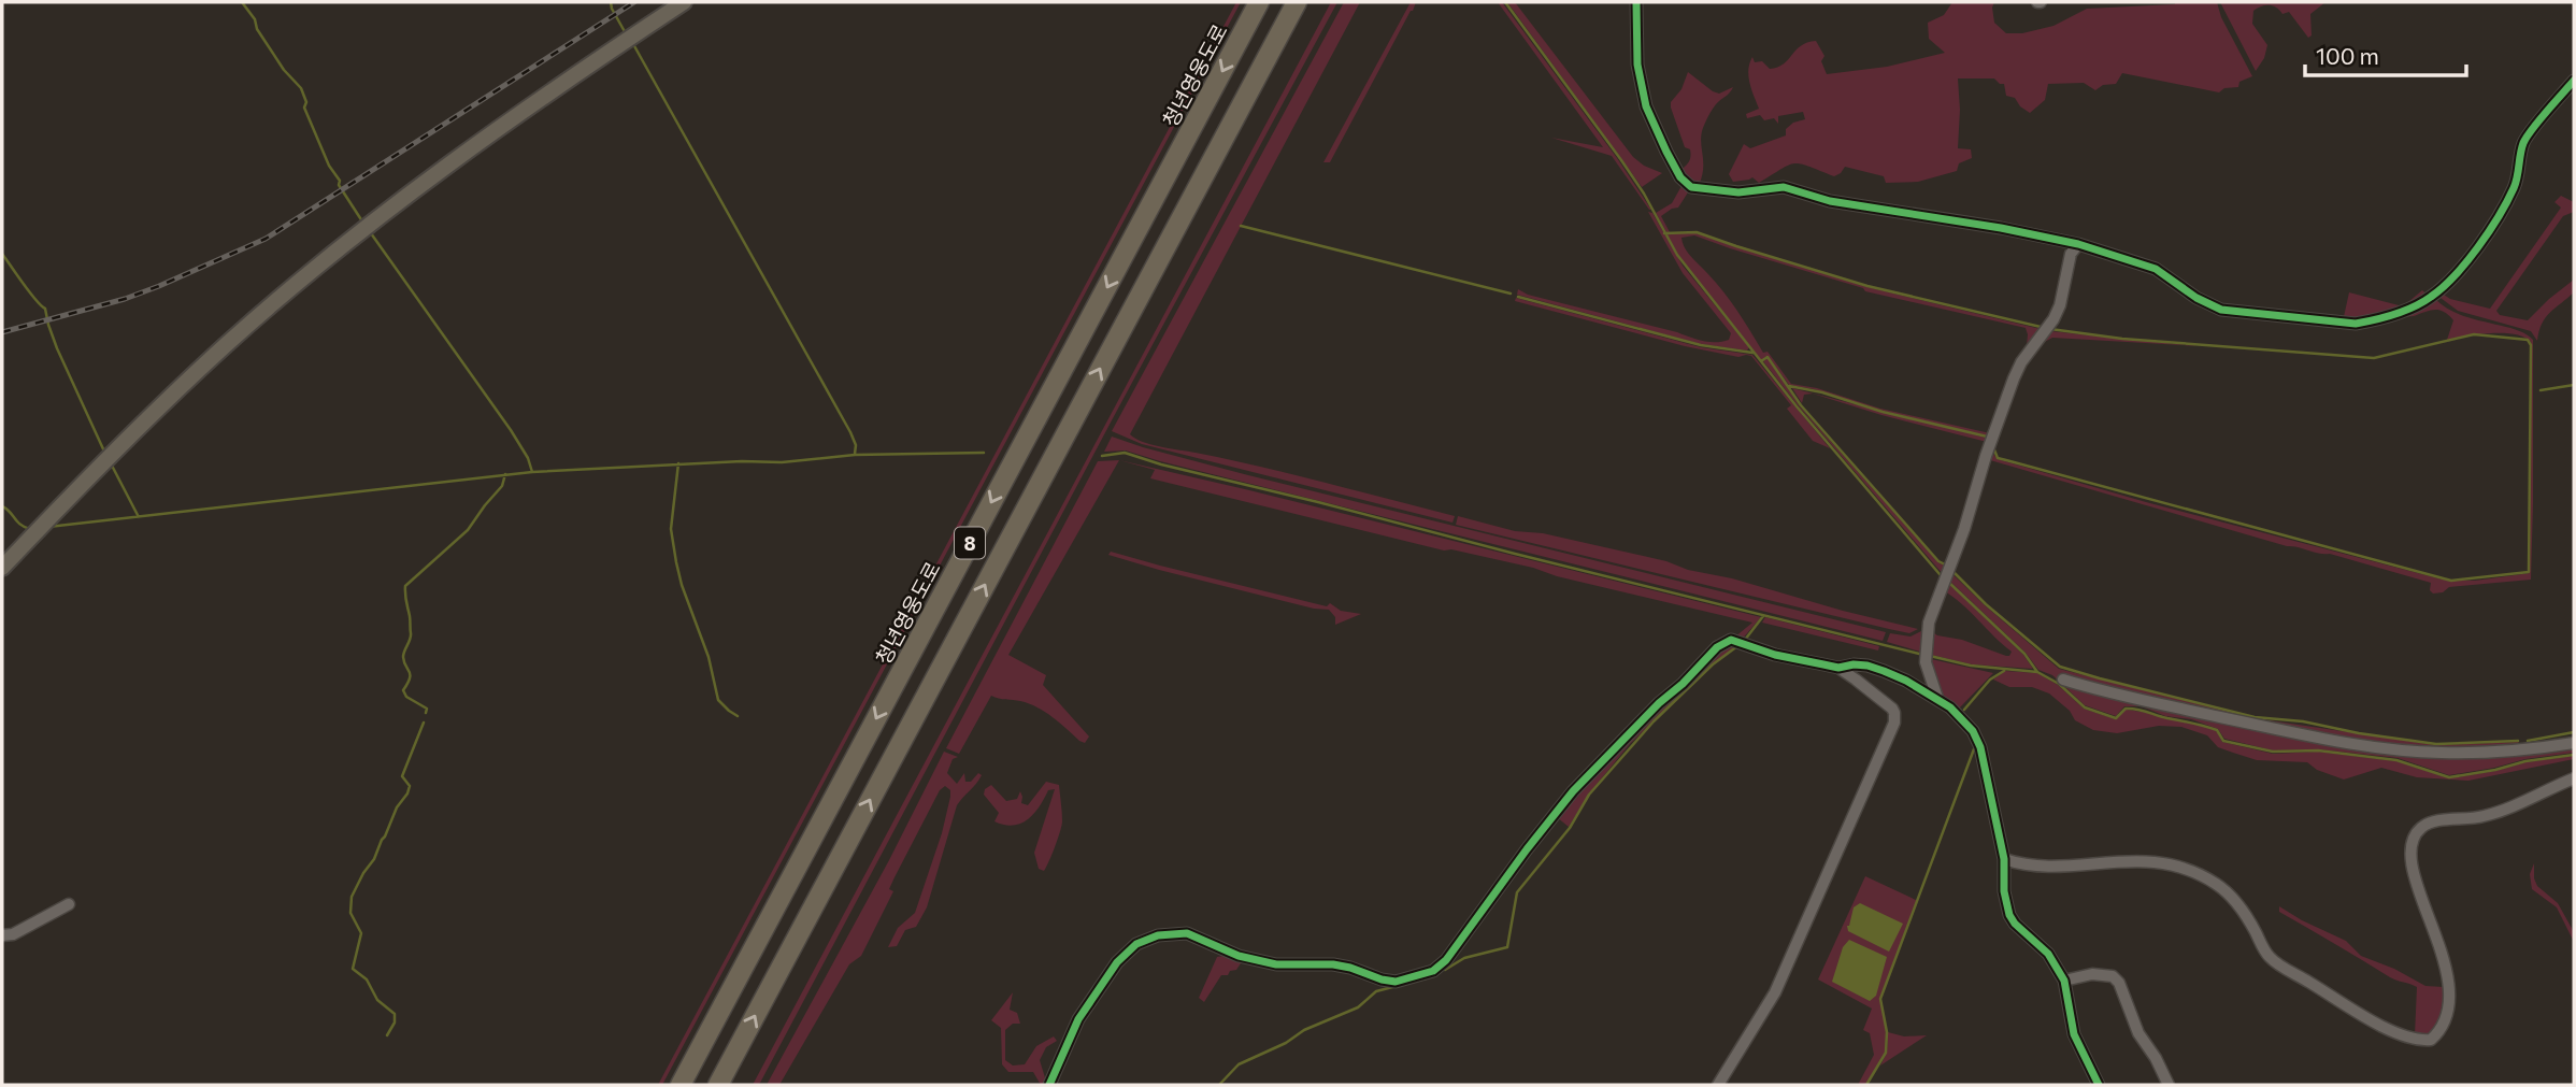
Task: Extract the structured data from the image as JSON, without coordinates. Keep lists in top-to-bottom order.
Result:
{
  "streets": {
    "highway": ["청년영웅도로", "8"]
  },
  "scale_bar": "100 m"
}
